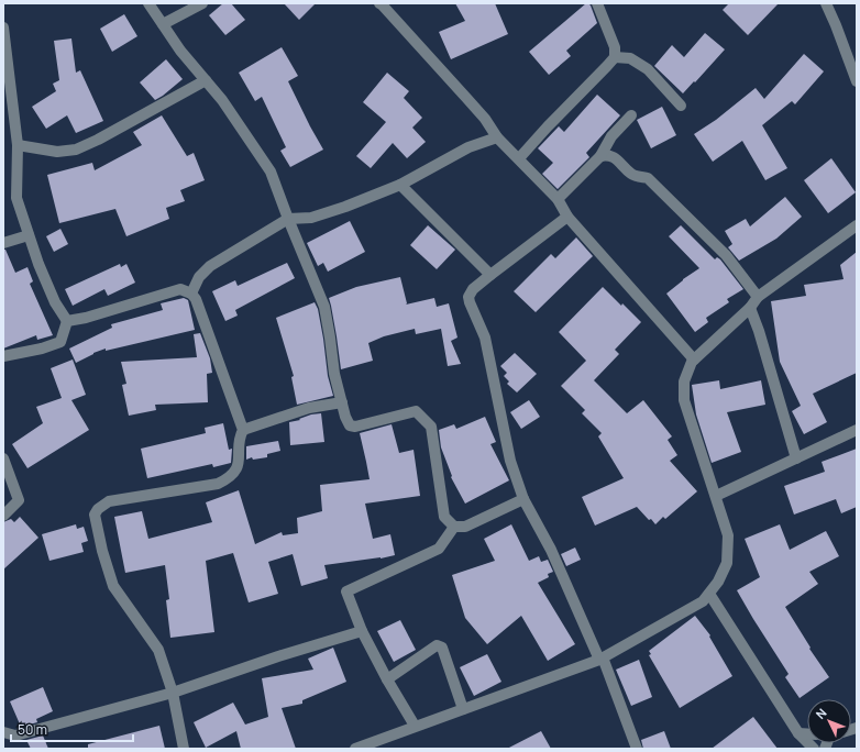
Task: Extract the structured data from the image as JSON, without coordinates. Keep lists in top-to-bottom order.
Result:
{
  "scale_bar": "50 m",
  "north": "top left"
}
